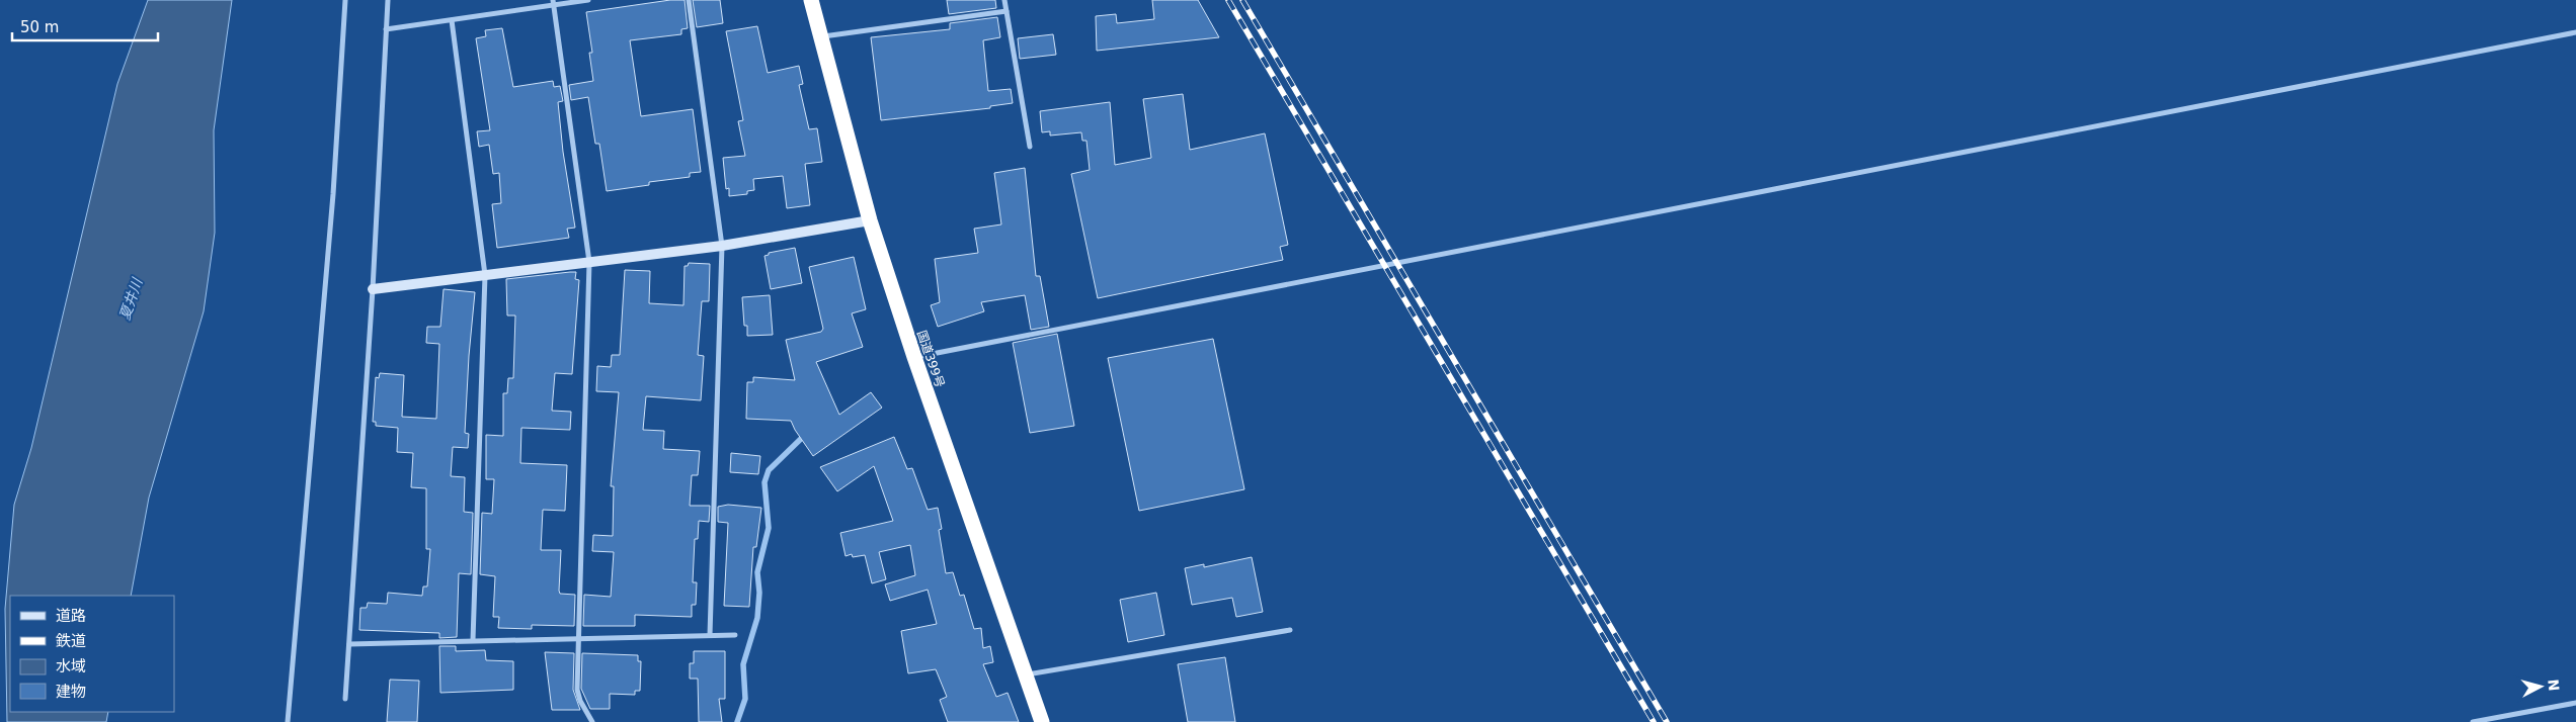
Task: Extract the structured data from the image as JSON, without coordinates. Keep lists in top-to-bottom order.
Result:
{
  "streets": {
    "highway": ["国道399号"]
  },
  "water": ["夏井川"],
  "legend": [
    "道路",
    "鉄道",
    "水域",
    "建物"
  ],
  "scale_bar": "50 m",
  "north": "right"
}
